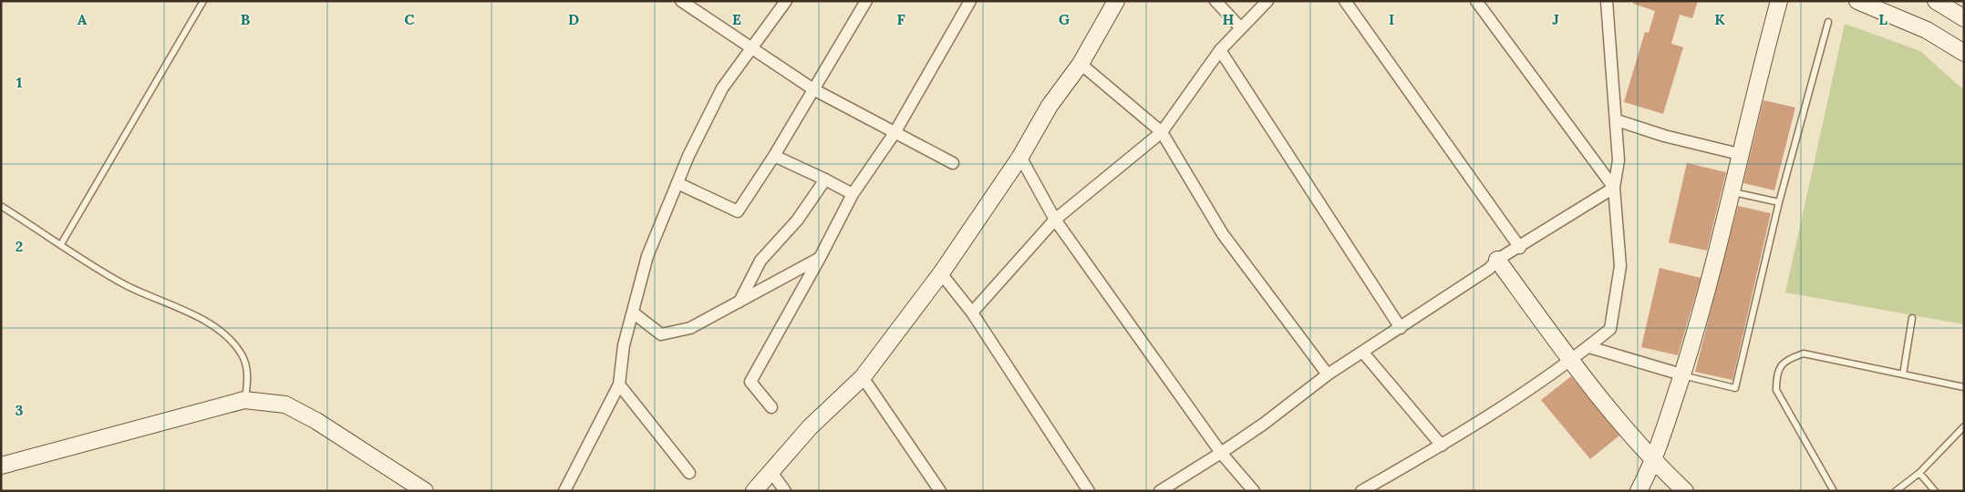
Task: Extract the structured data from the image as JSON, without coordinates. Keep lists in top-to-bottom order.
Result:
{
  "grid": {
    "columns": [
      "A",
      "B",
      "C",
      "D",
      "E",
      "F",
      "G",
      "H",
      "I",
      "J",
      "K",
      "L"
    ],
    "rows": ["1", "2", "3"]
  }
}
